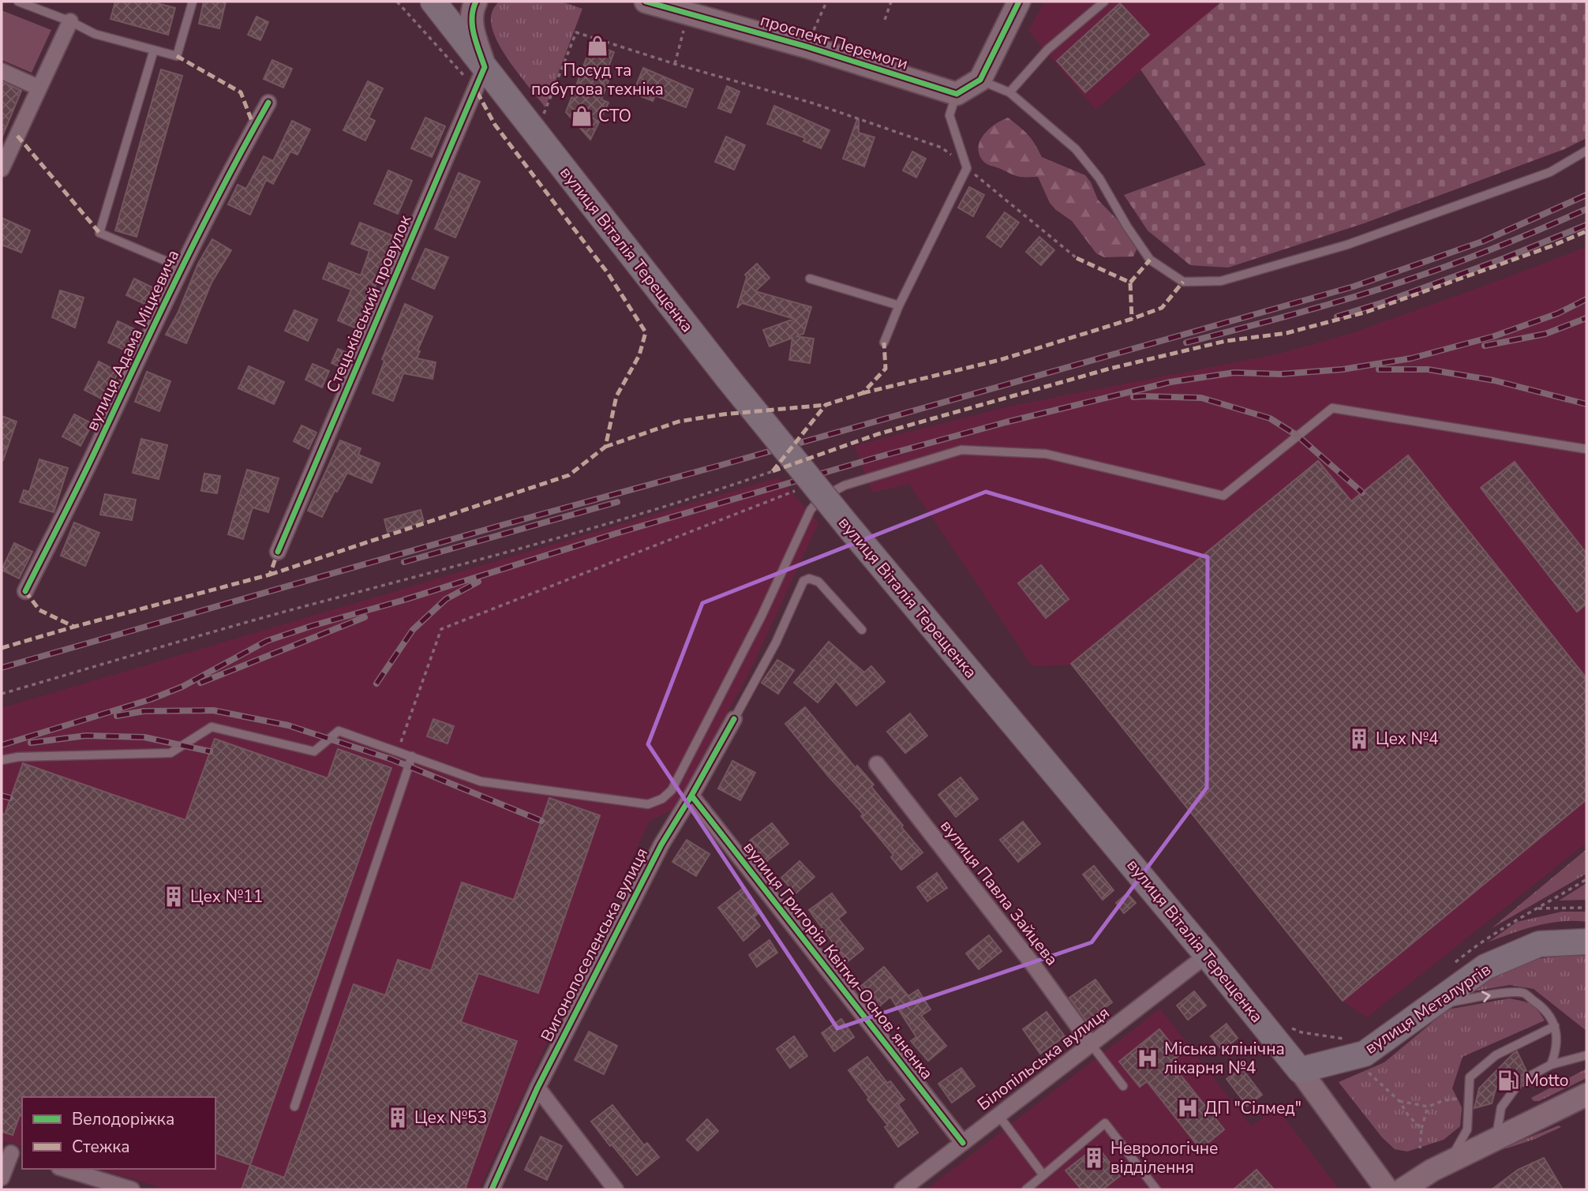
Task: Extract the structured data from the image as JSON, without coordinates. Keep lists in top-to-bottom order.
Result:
{
  "streets": {
    "main road": ["вулиця Віталія Терещенка", "вулиця Металургів"],
    "street": [
      "проспект Перемоги",
      "Стецьківський провулок",
      "вулиця Адама Міцкевича",
      "вулиця Павла Зайцева",
      "Вигонопоселенська вулиця",
      "вулиця Григорія Квітки-Основʼяненка",
      "Білопільська вулиця"
    ]
  },
  "crossings": [
    ["вулиця Віталія Терещенка", "Стецьківський провулок"],
    ["вулиця Віталія Терещенка", "вулиця Металургів"],
    ["вулиця Віталія Терещенка", "Білопільська вулиця"],
    ["вулиця Павла Зайцева", "Білопільська вулиця"],
    ["Вигонопоселенська вулиця", "вулиця Григорія Квітки-Основʼяненка"],
    ["вулиця Григорія Квітки-Основʼяненка", "Білопільська вулиця"]
  ],
  "places": {
    "shop": ["Посуд та побутова техніка", "СТО"],
    "building": [
      "Цех №4",
      "Цех №11",
      "Цех №53",
      "Неврологічне відділення"
    ],
    "hospital": ["Міська клінічна лікарня №4", "ДП \"Сілмед\""],
    "fuel station": ["Motto"]
  },
  "legend": ["Велодоріжка", "Стежка"]
}
